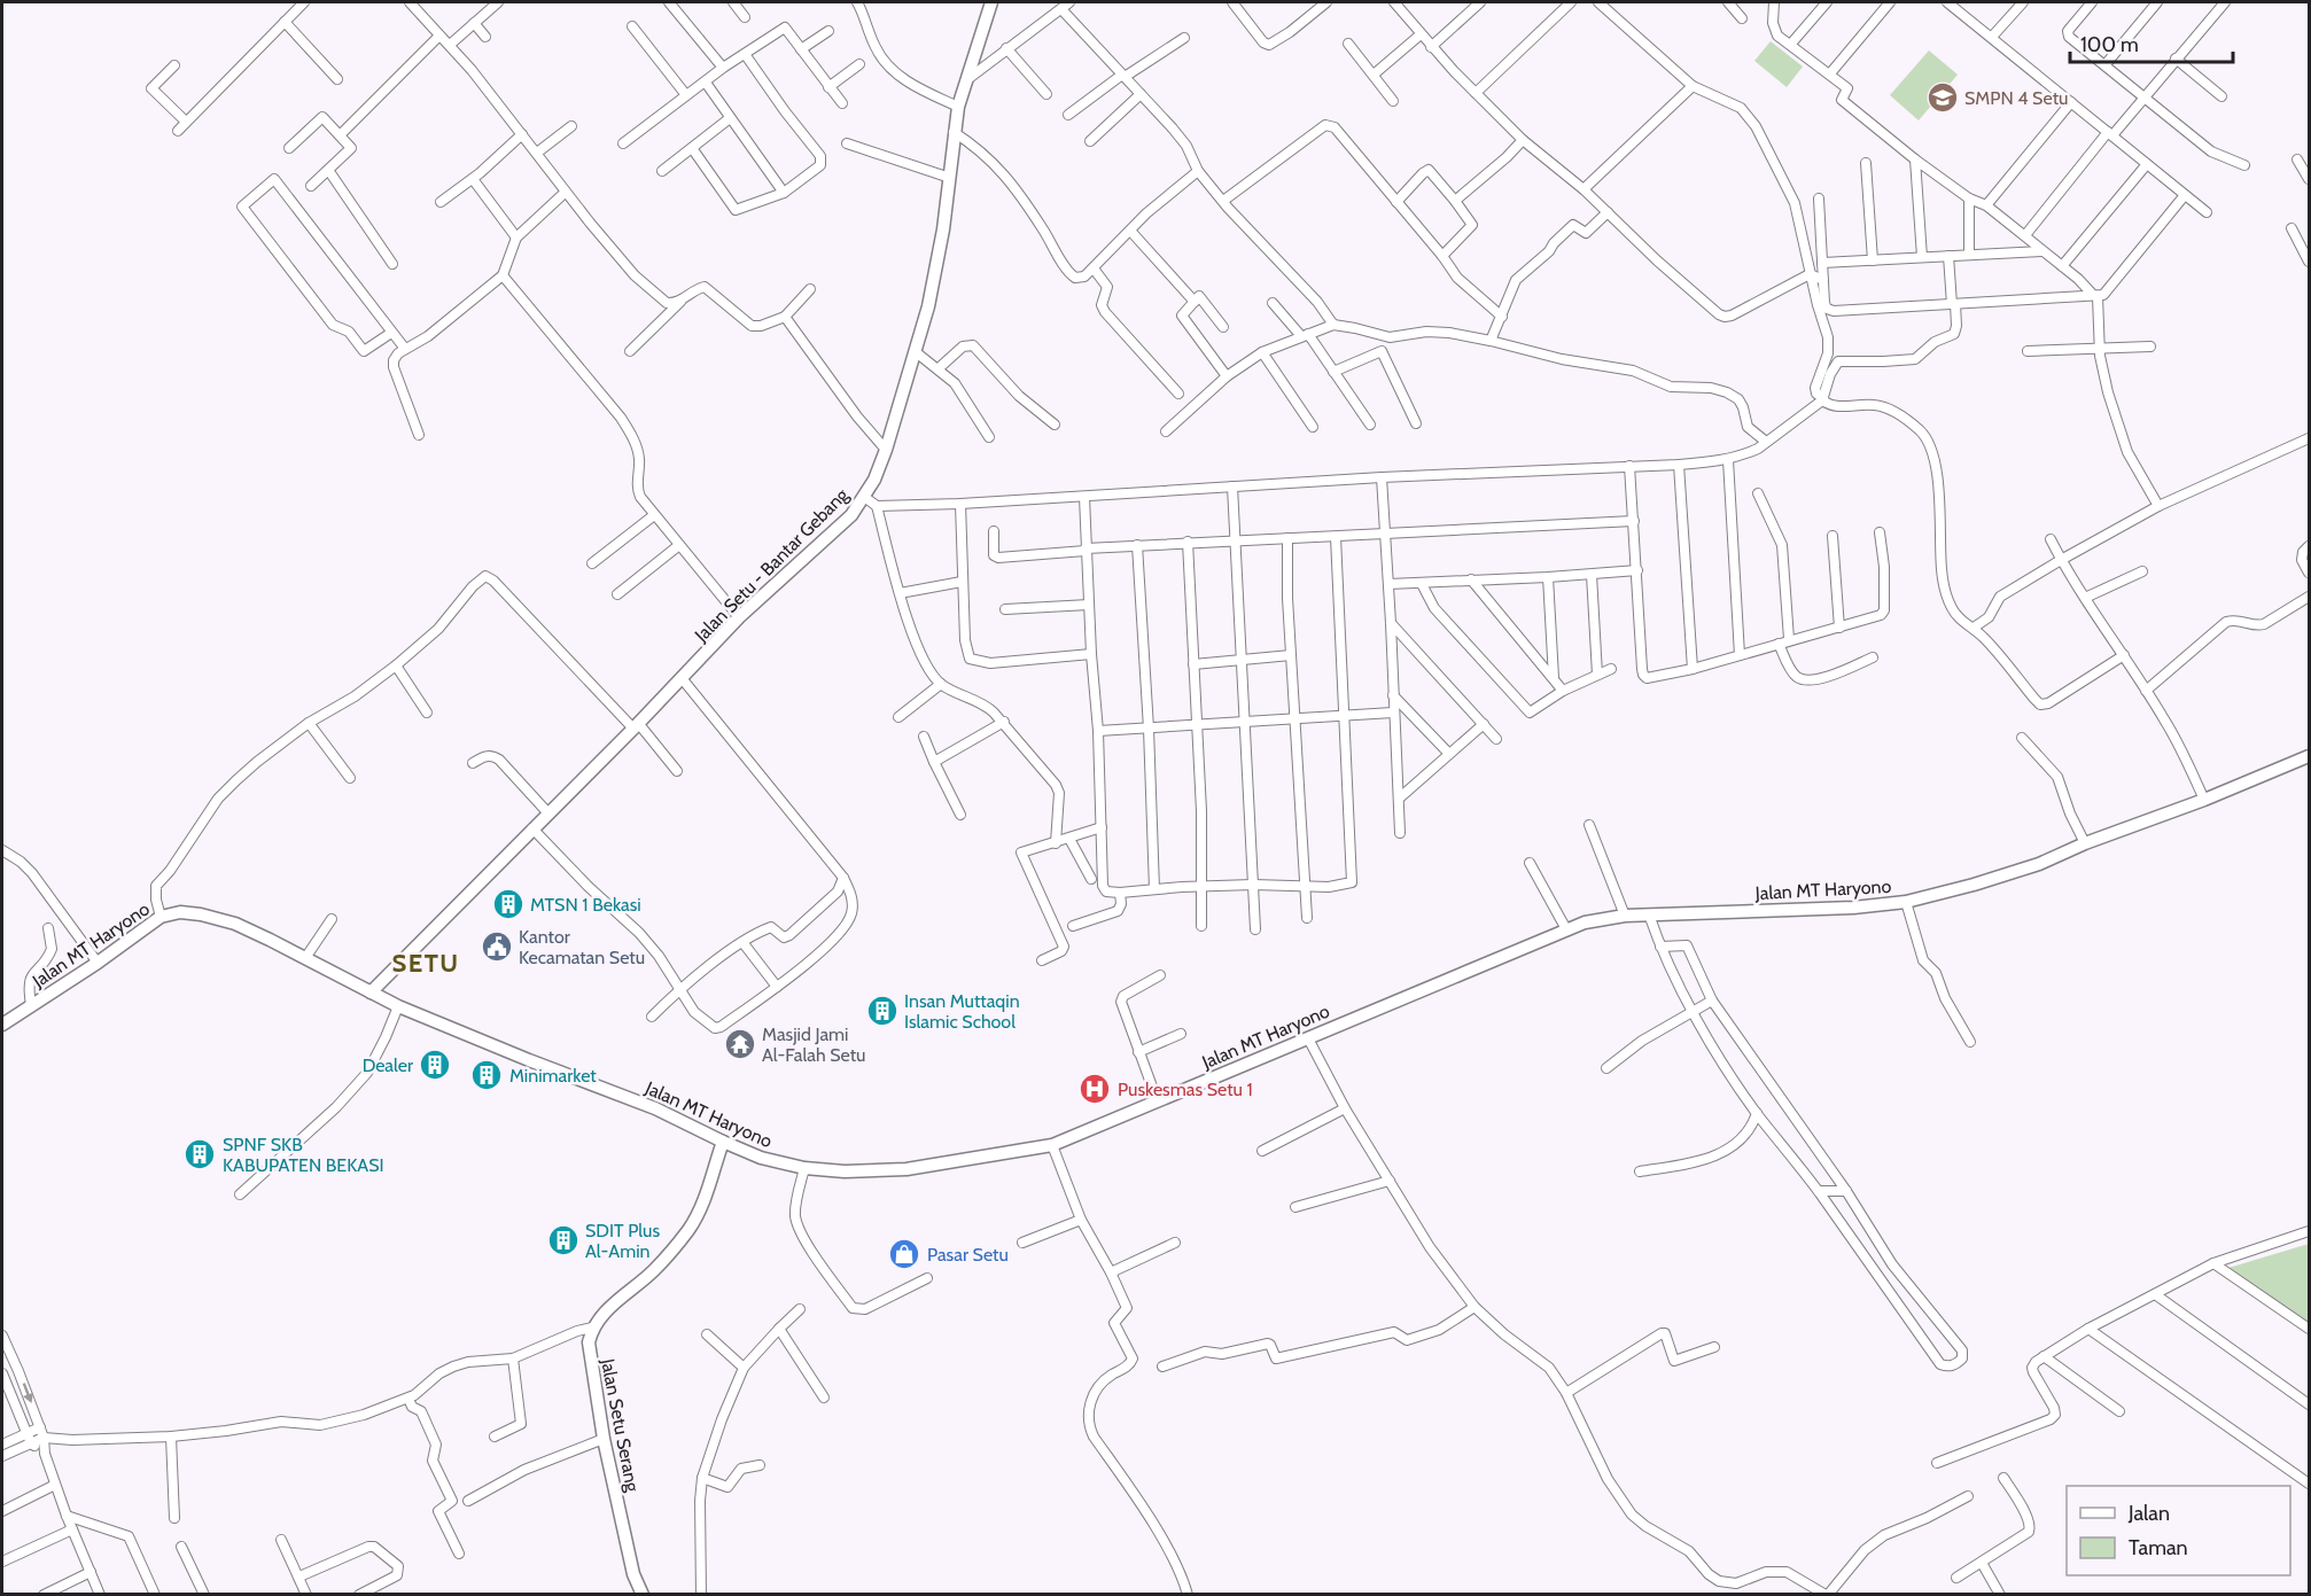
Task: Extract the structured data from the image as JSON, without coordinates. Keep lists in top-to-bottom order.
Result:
{
  "streets": {
    "main road": ["Jalan Setu - Bantar Gebang", "Jalan MT Haryono", "Jalan Setu Serang"]
  },
  "crossings": [
    ["Jalan Setu - Bantar Gebang", "Jalan MT Haryono"]
  ],
  "districts": ["SETU"],
  "places": {
    "school or university": ["SMPN 4 Setu"],
    "building": [
      "MTSN 1 Bekasi",
      "Insan Muttaqin Islamic School",
      "Dealer",
      "Minimarket",
      "SPNF SKB KABUPATEN BEKASI",
      "SDIT Plus Al-Amin"
    ],
    "public building": ["Kantor Kecamatan Setu"],
    "temple": ["Masjid Jami Al-Falah Setu"],
    "hospital": ["Puskesmas Setu 1"],
    "shop": ["Pasar Setu"]
  },
  "legend": ["Jalan", "Taman"],
  "scale_bar": "100 m"
}
